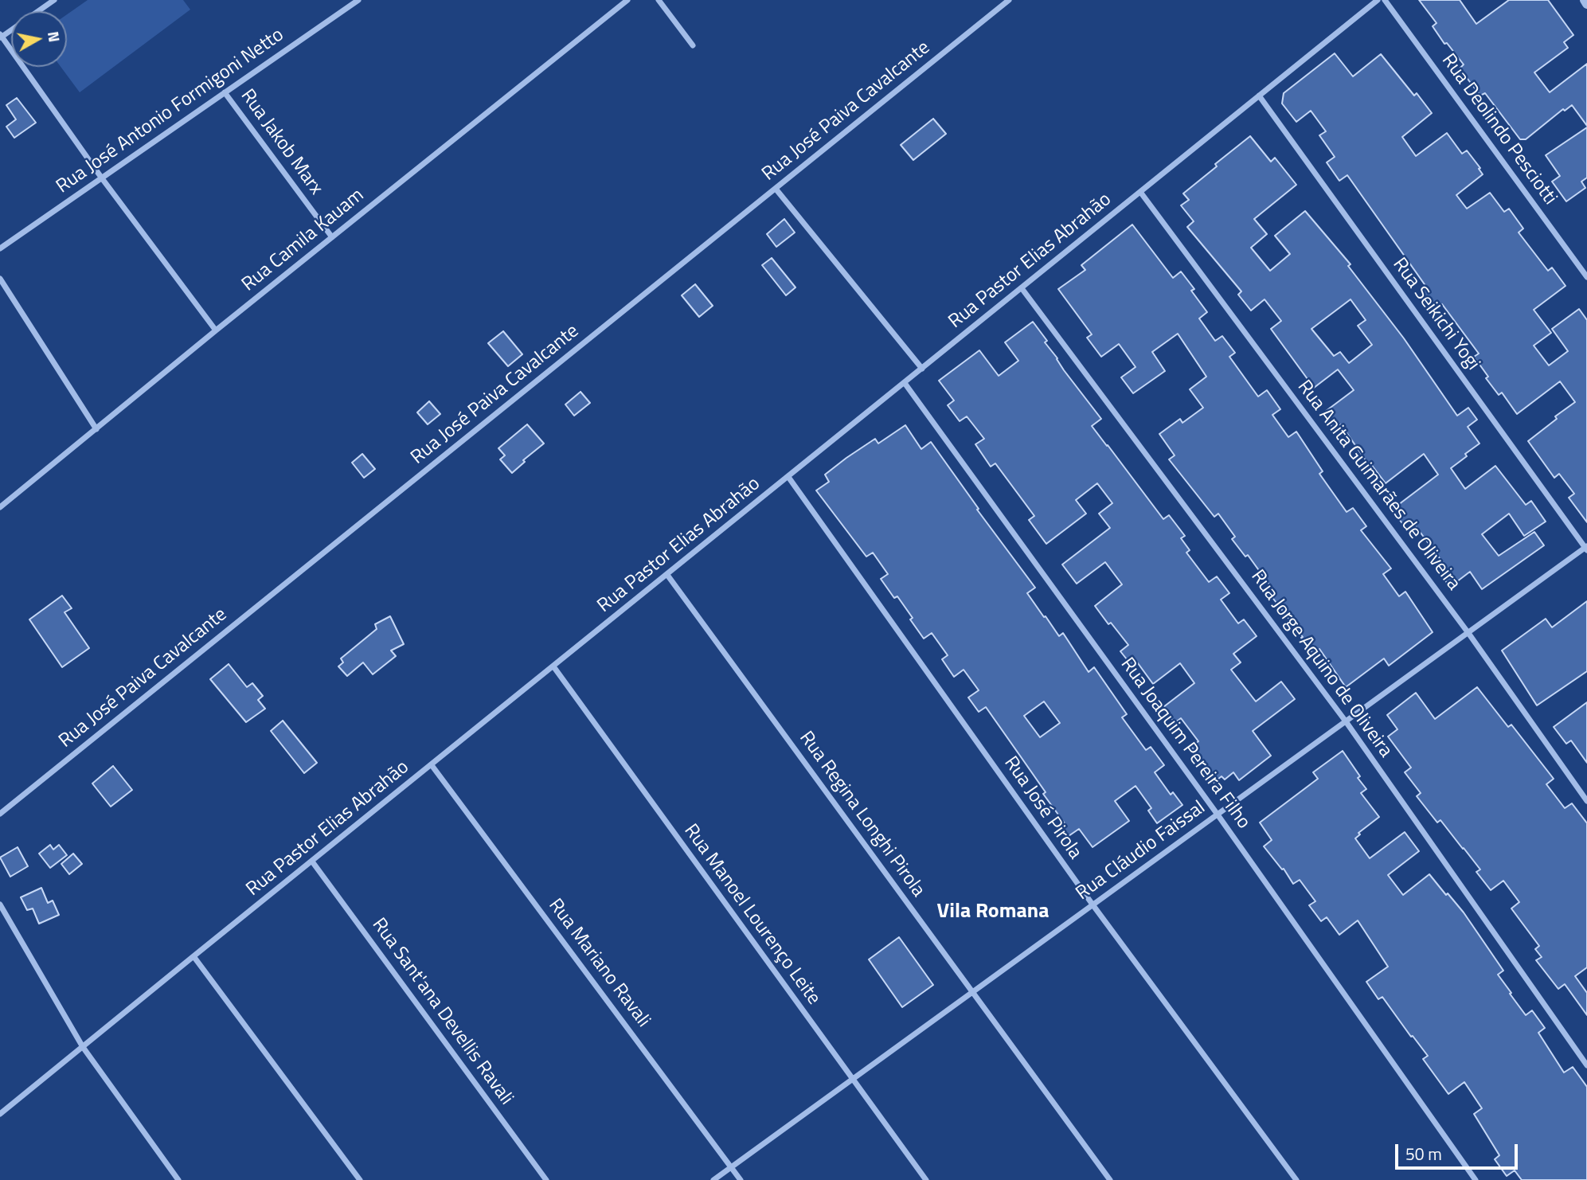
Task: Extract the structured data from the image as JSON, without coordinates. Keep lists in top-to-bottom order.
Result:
{
  "streets": {
    "street": [
      "Rua José Antonio Formigoni Netto",
      "Rua José Paiva Cavalcante",
      "Rua Deolindo Pesciotti",
      "Rua Jakob Marx",
      "Rua Camila Kauam",
      "Rua Pastor Elias Abrahão",
      "Rua Seikichi Yogi",
      "Rua Anita Guimarães de Oliveira",
      "Rua Jorge Aquino de Oliveira",
      "Rua Joaquim Pereira Filho",
      "Rua José Pirola",
      "Rua Regina Longhi Pirola",
      "Rua Cláudio Faissal",
      "Rua Manoel Lourenço Leite",
      "Rua Mariano Ravali",
      "Rua Sant'ana Devellis Ravali"
    ]
  },
  "crossings": [
    ["Rua José Antonio Formigoni Netto", "Rua Jakob Marx"],
    ["Rua Jakob Marx", "Rua Camila Kauam"],
    ["Rua Pastor Elias Abrahão", "Rua Seikichi Yogi"],
    ["Rua Pastor Elias Abrahão", "Rua Anita Guimarães de Oliveira"],
    ["Rua Pastor Elias Abrahão", "Rua Jorge Aquino de Oliveira"],
    ["Rua Pastor Elias Abrahão", "Rua Joaquim Pereira Filho"],
    ["Rua Pastor Elias Abrahão", "Rua José Pirola"],
    ["Rua Pastor Elias Abrahão", "Rua Regina Longhi Pirola"],
    ["Rua Pastor Elias Abrahão", "Rua Manoel Lourenço Leite"],
    ["Rua Pastor Elias Abrahão", "Rua Mariano Ravali"],
    ["Rua Pastor Elias Abrahão", "Rua Sant'ana Devellis Ravali"],
    ["Rua Seikichi Yogi", "Rua Cláudio Faissal"],
    ["Rua Anita Guimarães de Oliveira", "Rua Cláudio Faissal"],
    ["Rua Jorge Aquino de Oliveira", "Rua Cláudio Faissal"],
    ["Rua Joaquim Pereira Filho", "Rua Cláudio Faissal"],
    ["Rua José Pirola", "Rua Cláudio Faissal"],
    ["Rua Regina Longhi Pirola", "Rua Cláudio Faissal"],
    ["Rua Cláudio Faissal", "Rua Manoel Lourenço Leite"],
    ["Rua Cláudio Faissal", "Rua Mariano Ravali"]
  ],
  "districts": ["Vila Romana"],
  "scale_bar": "50 m",
  "north": "right"
}
